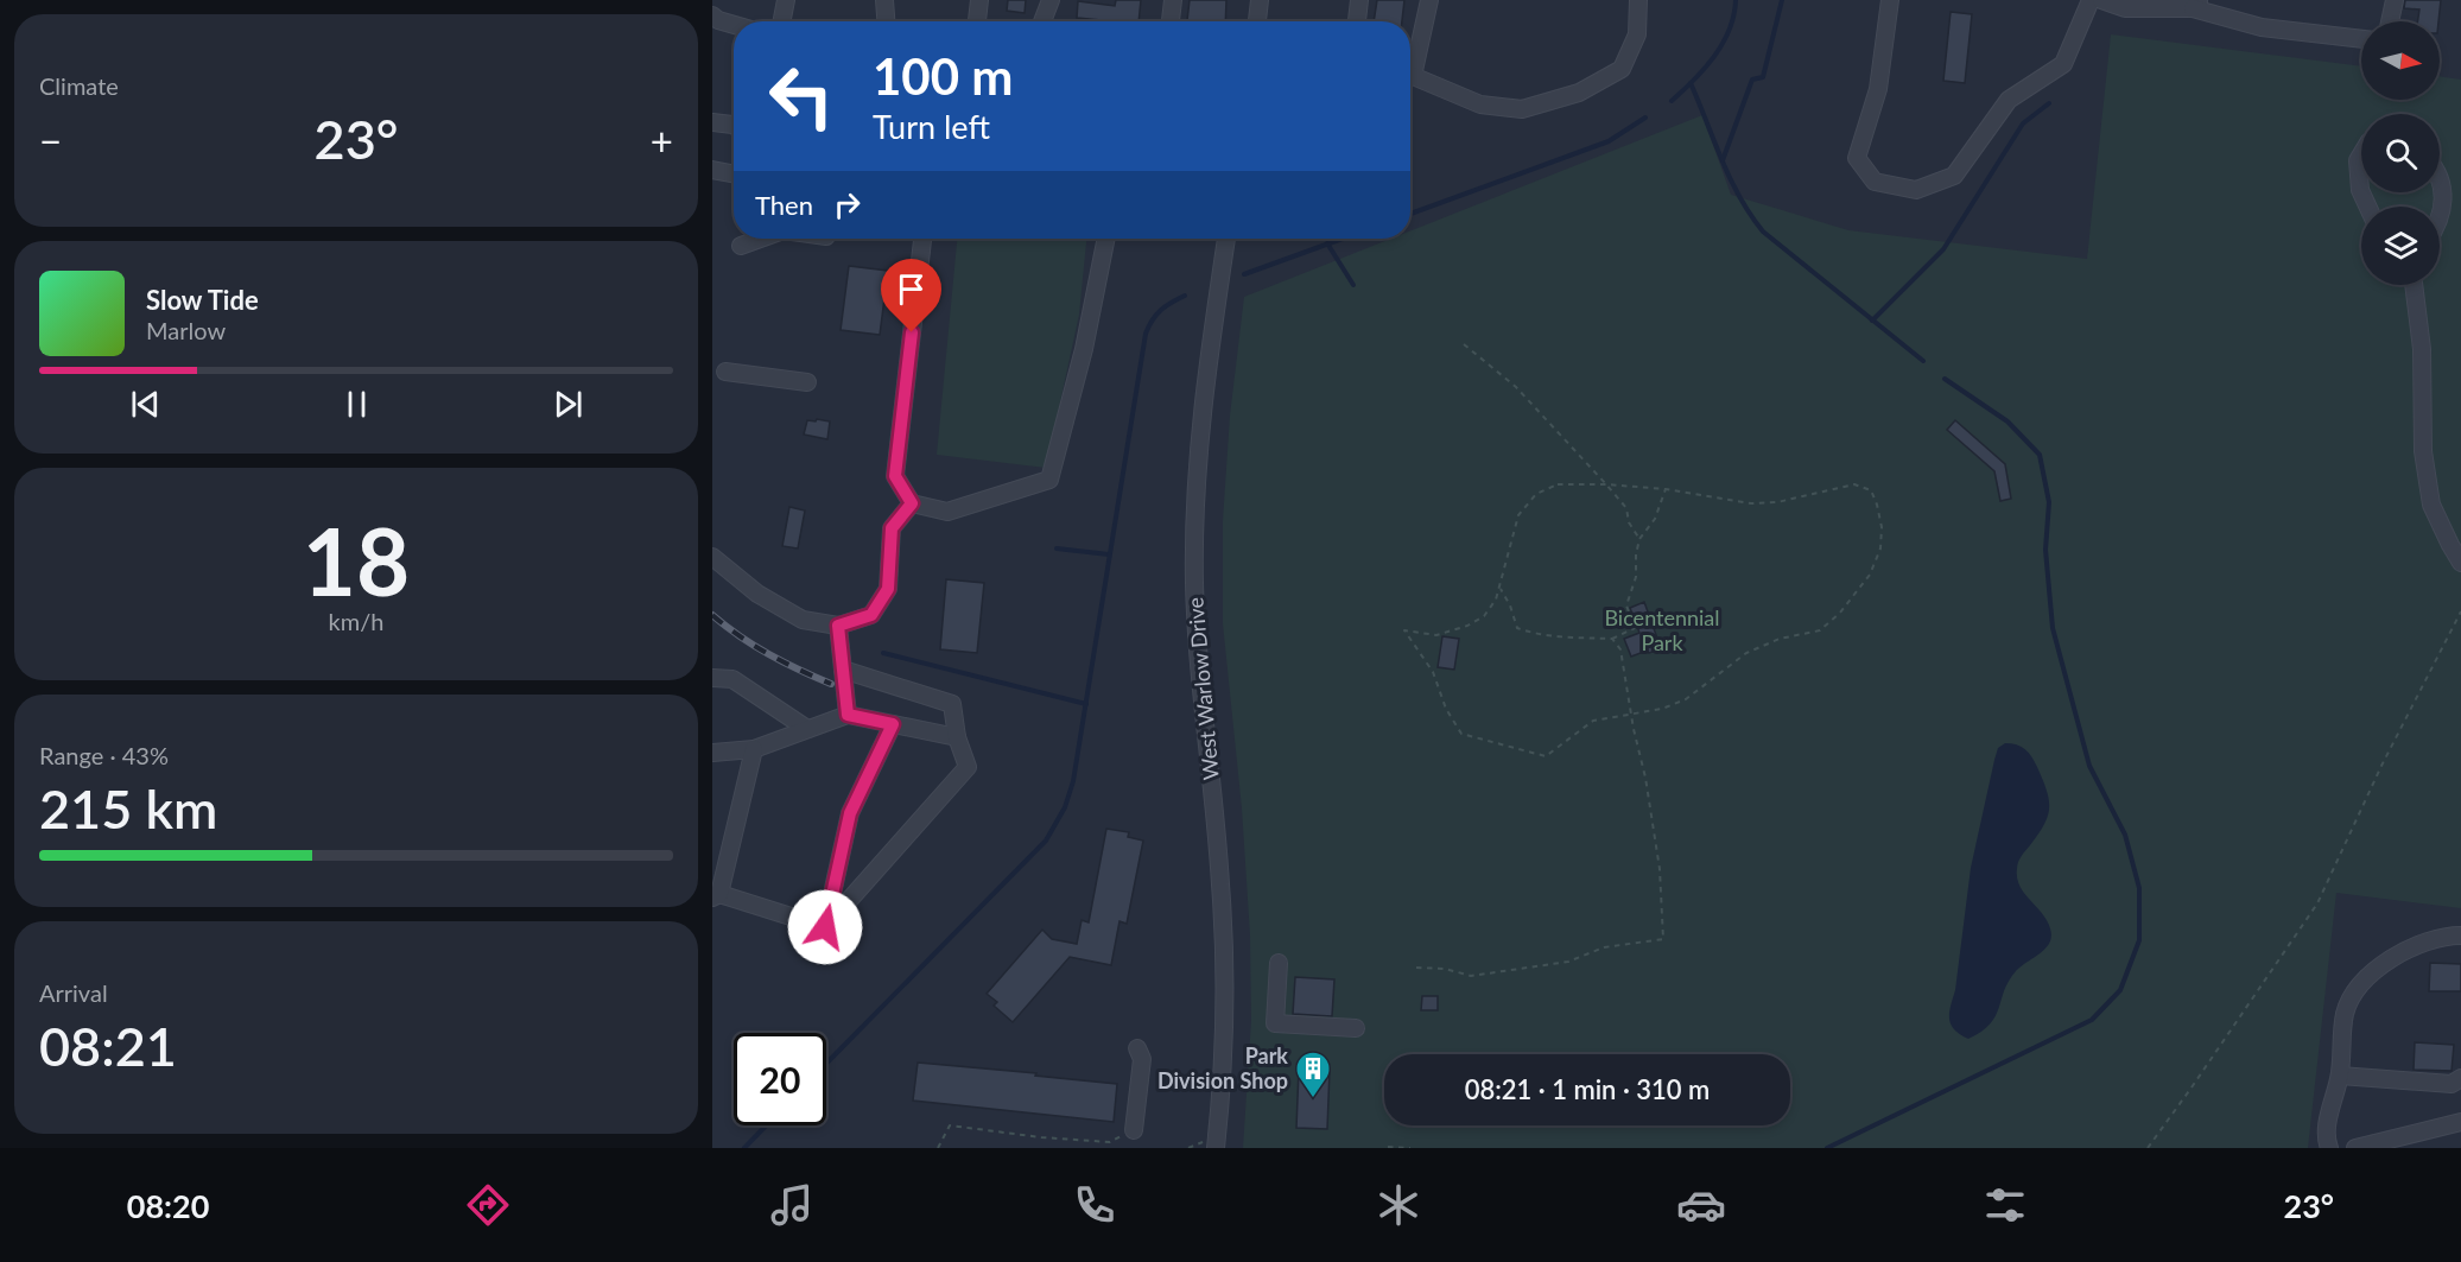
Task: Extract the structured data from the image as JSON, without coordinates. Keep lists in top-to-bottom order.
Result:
{
  "streets": {
    "street": ["West Warlow Drive"]
  },
  "parks": ["Bicentennial Park"],
  "places": {
    "building": ["Park Division Shop"]
  },
  "north": "right",
  "page": {
    "tile": [
      "Climate",
      ["18", "km/h"],
      ["Range · 43%", "215 km"],
      ["Arrival", "08:21"]
    ],
    "turn": ["100 m", "Turn left"],
    "heat": ["−", "23°", "+"],
    "then": "Then",
    "song": ["Slow Tide", "Marlow"],
    "limit": "20",
    "trip": "08:21 · 1 min · 310 m",
    "tabs": ["08:20", "23°"]
  }
}
